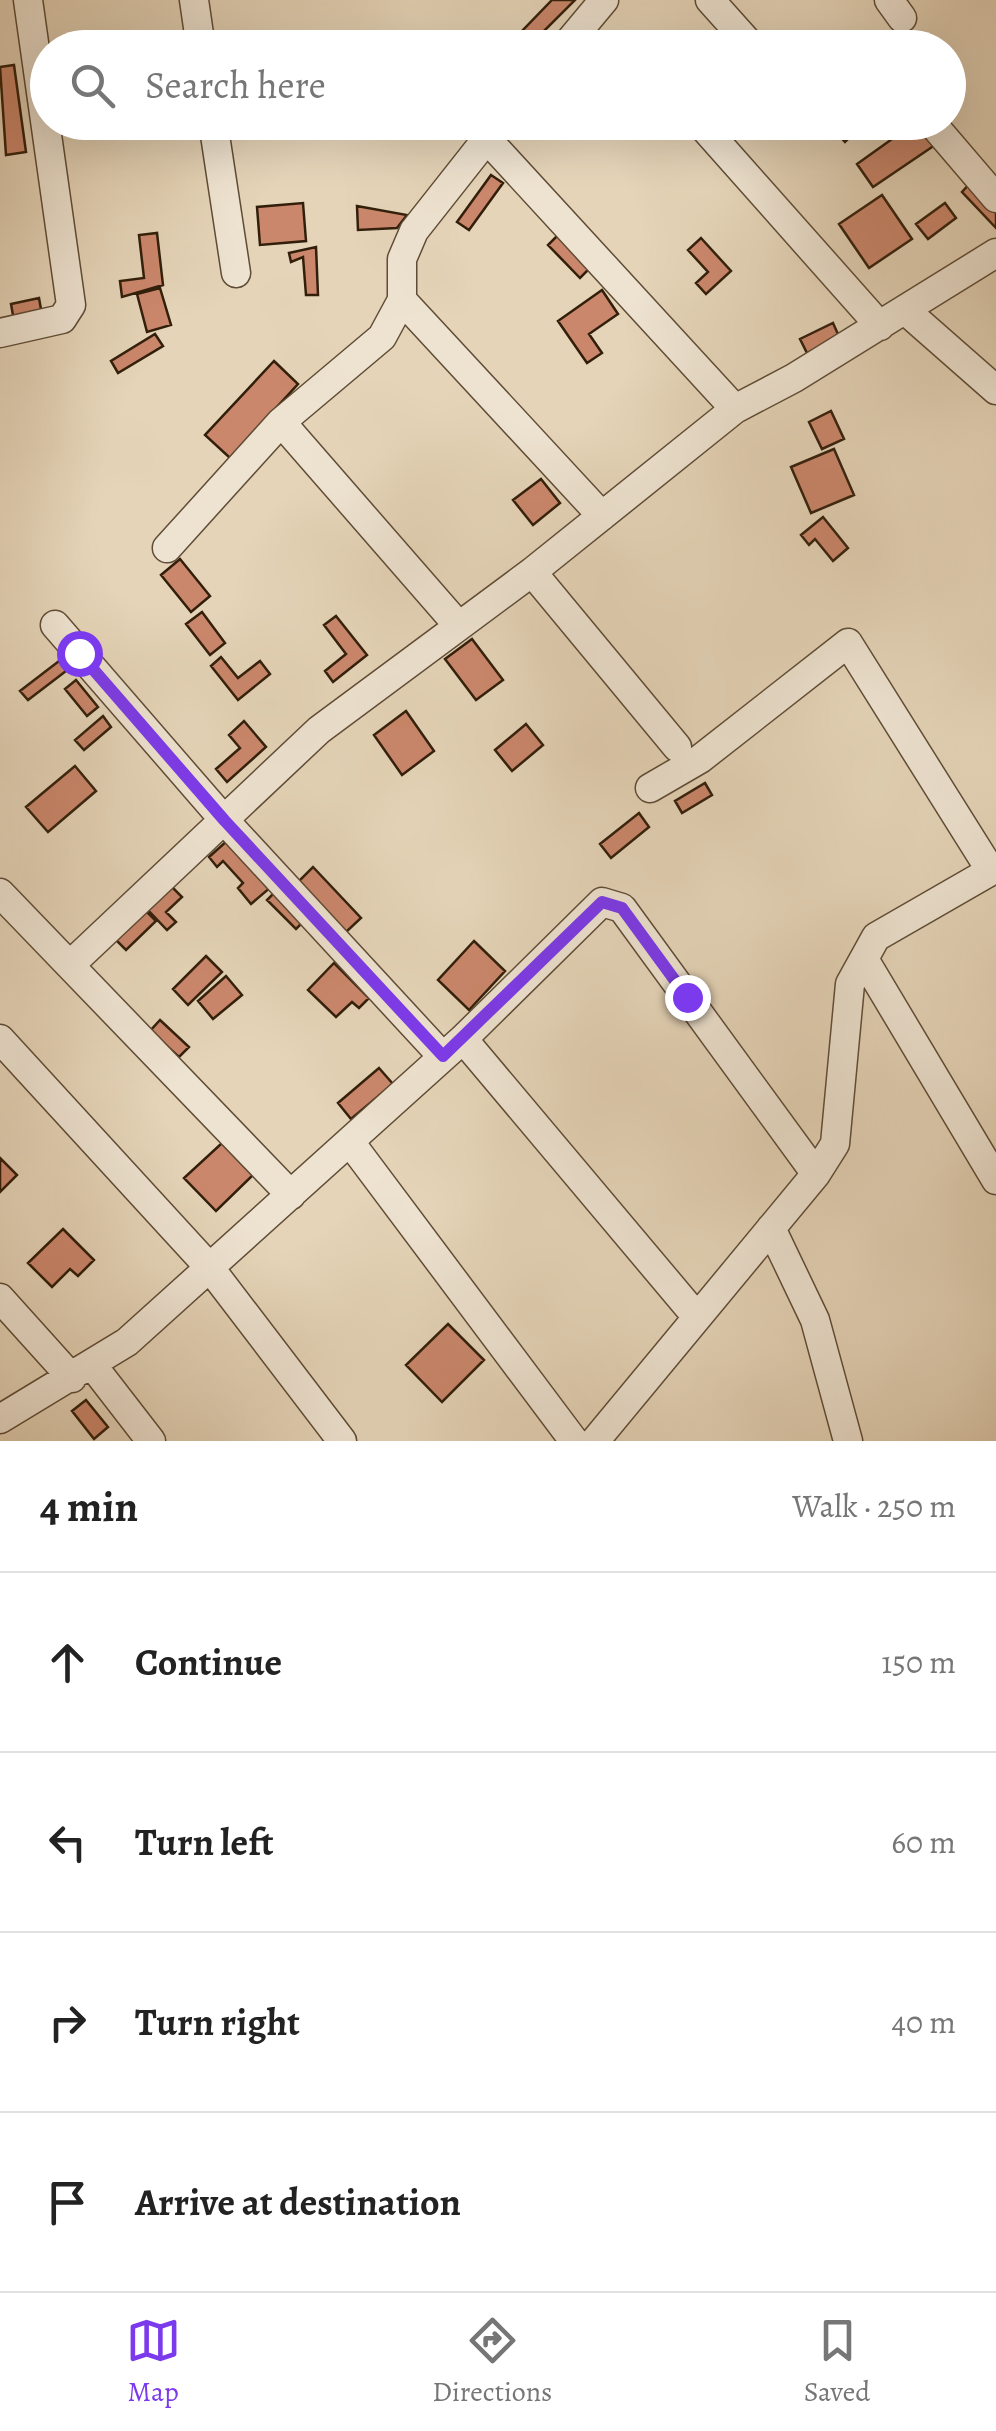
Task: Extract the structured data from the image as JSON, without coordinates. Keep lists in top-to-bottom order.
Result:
{
  "page": {
    "search": "Search here",
    "heading": ["4 min", "Walk · 250 m"],
    "list": [
      ["Continue", "150 m"],
      ["Turn left", "60 m"],
      ["Turn right", "40 m"],
      "Arrive at destination"
    ],
    "nav": ["Map", "Directions", "Saved"]
  }
}
